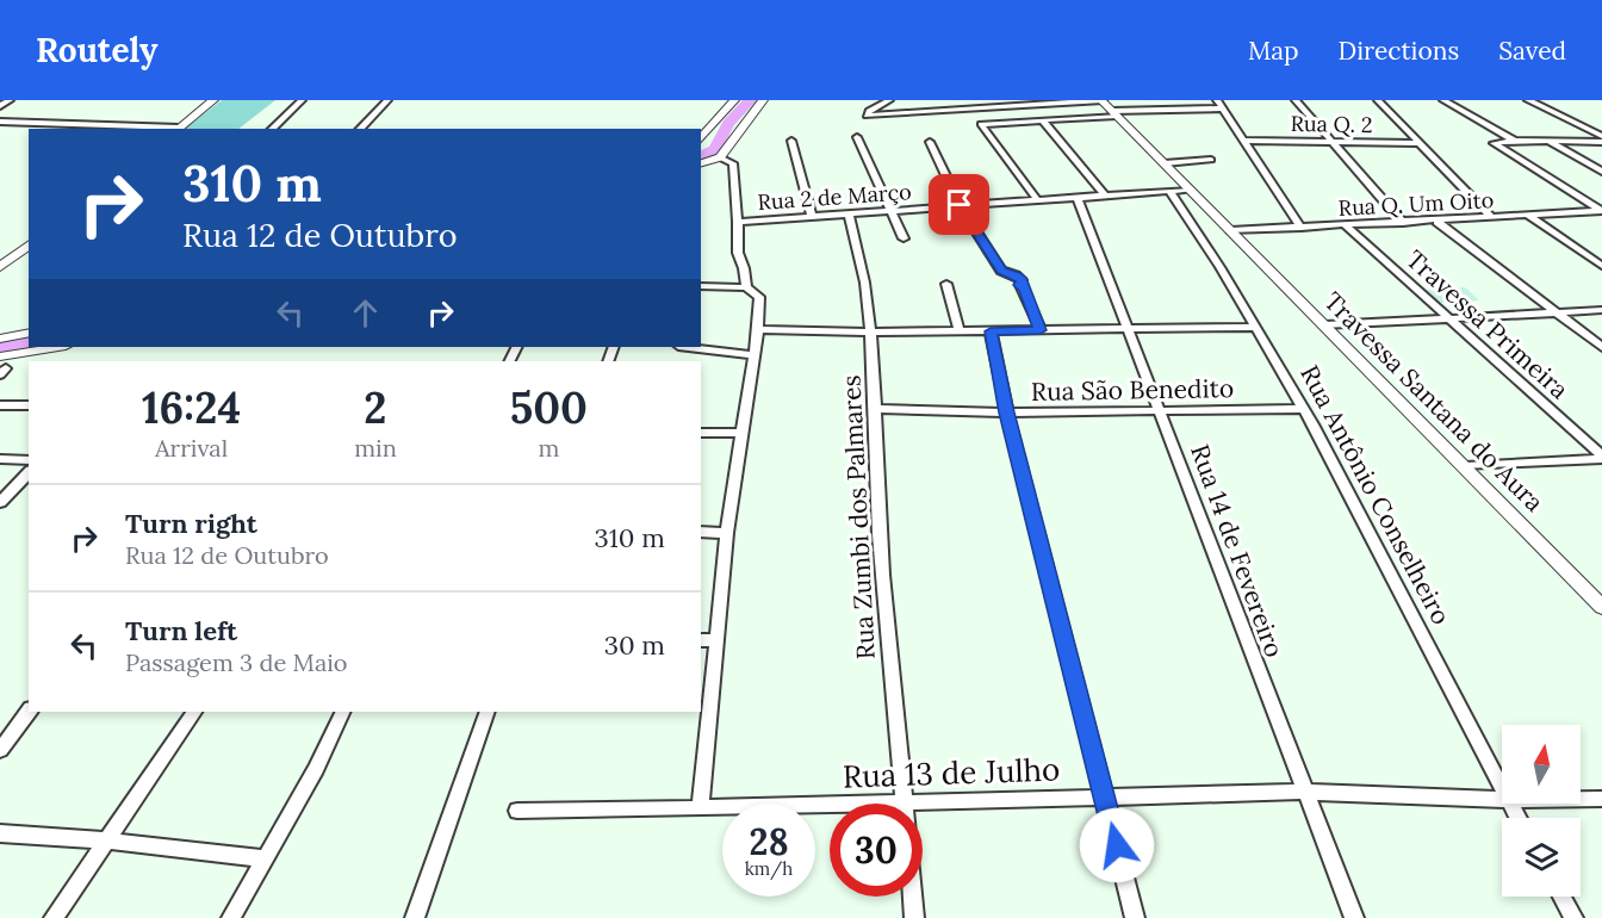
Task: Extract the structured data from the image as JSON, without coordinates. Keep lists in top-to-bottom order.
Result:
{
  "streets": {
    "street": [
      "Rua Q. 2",
      "Rua 2 de Março",
      "Rua Q. Um Oito",
      "Travessa Primeira",
      "Rua São Benedito",
      "Travessa Santana do Aura",
      "Rua Antônio Conselheiro",
      "Rua Zumbi dos Palmares",
      "Rua 14 de Fevereiro",
      "Rua 13 de Julho"
    ]
  },
  "crossings": [
    ["Rua 2 de Março", "Travessa Santana do Aura"],
    ["Rua 2 de Março", "Rua Antônio Conselheiro"],
    ["Rua 2 de Março", "Rua Zumbi dos Palmares"],
    ["Rua 2 de Março", "Rua 14 de Fevereiro"],
    ["Rua Q. Um Oito", "Travessa Primeira"],
    ["Rua Q. Um Oito", "Travessa Santana do Aura"],
    ["Rua São Benedito", "Rua Antônio Conselheiro"],
    ["Rua São Benedito", "Rua Zumbi dos Palmares"],
    ["Rua São Benedito", "Rua 14 de Fevereiro"],
    ["Rua 14 de Fevereiro", "Rua 13 de Julho"]
  ],
  "north": "top",
  "page": {
    "header": "Routely",
    "nav": ["Map", "Directions", "Saved"],
    "turn": ["310 m", "Rua 12 de Outubro"],
    "eta": [
      "16:24",
      "Arrival",
      "2",
      "min",
      "500",
      "m"
    ],
    "list": [
      {
        "name": "Turn right",
        "note": "Rua 12 de Outubro",
        "value": "310 m"
      },
      {
        "name": "Turn left",
        "note": "Passagem 3 de Maio",
        "value": "30 m"
      }
    ],
    "speed": "28 km/h",
    "limit": "30"
  }
}
